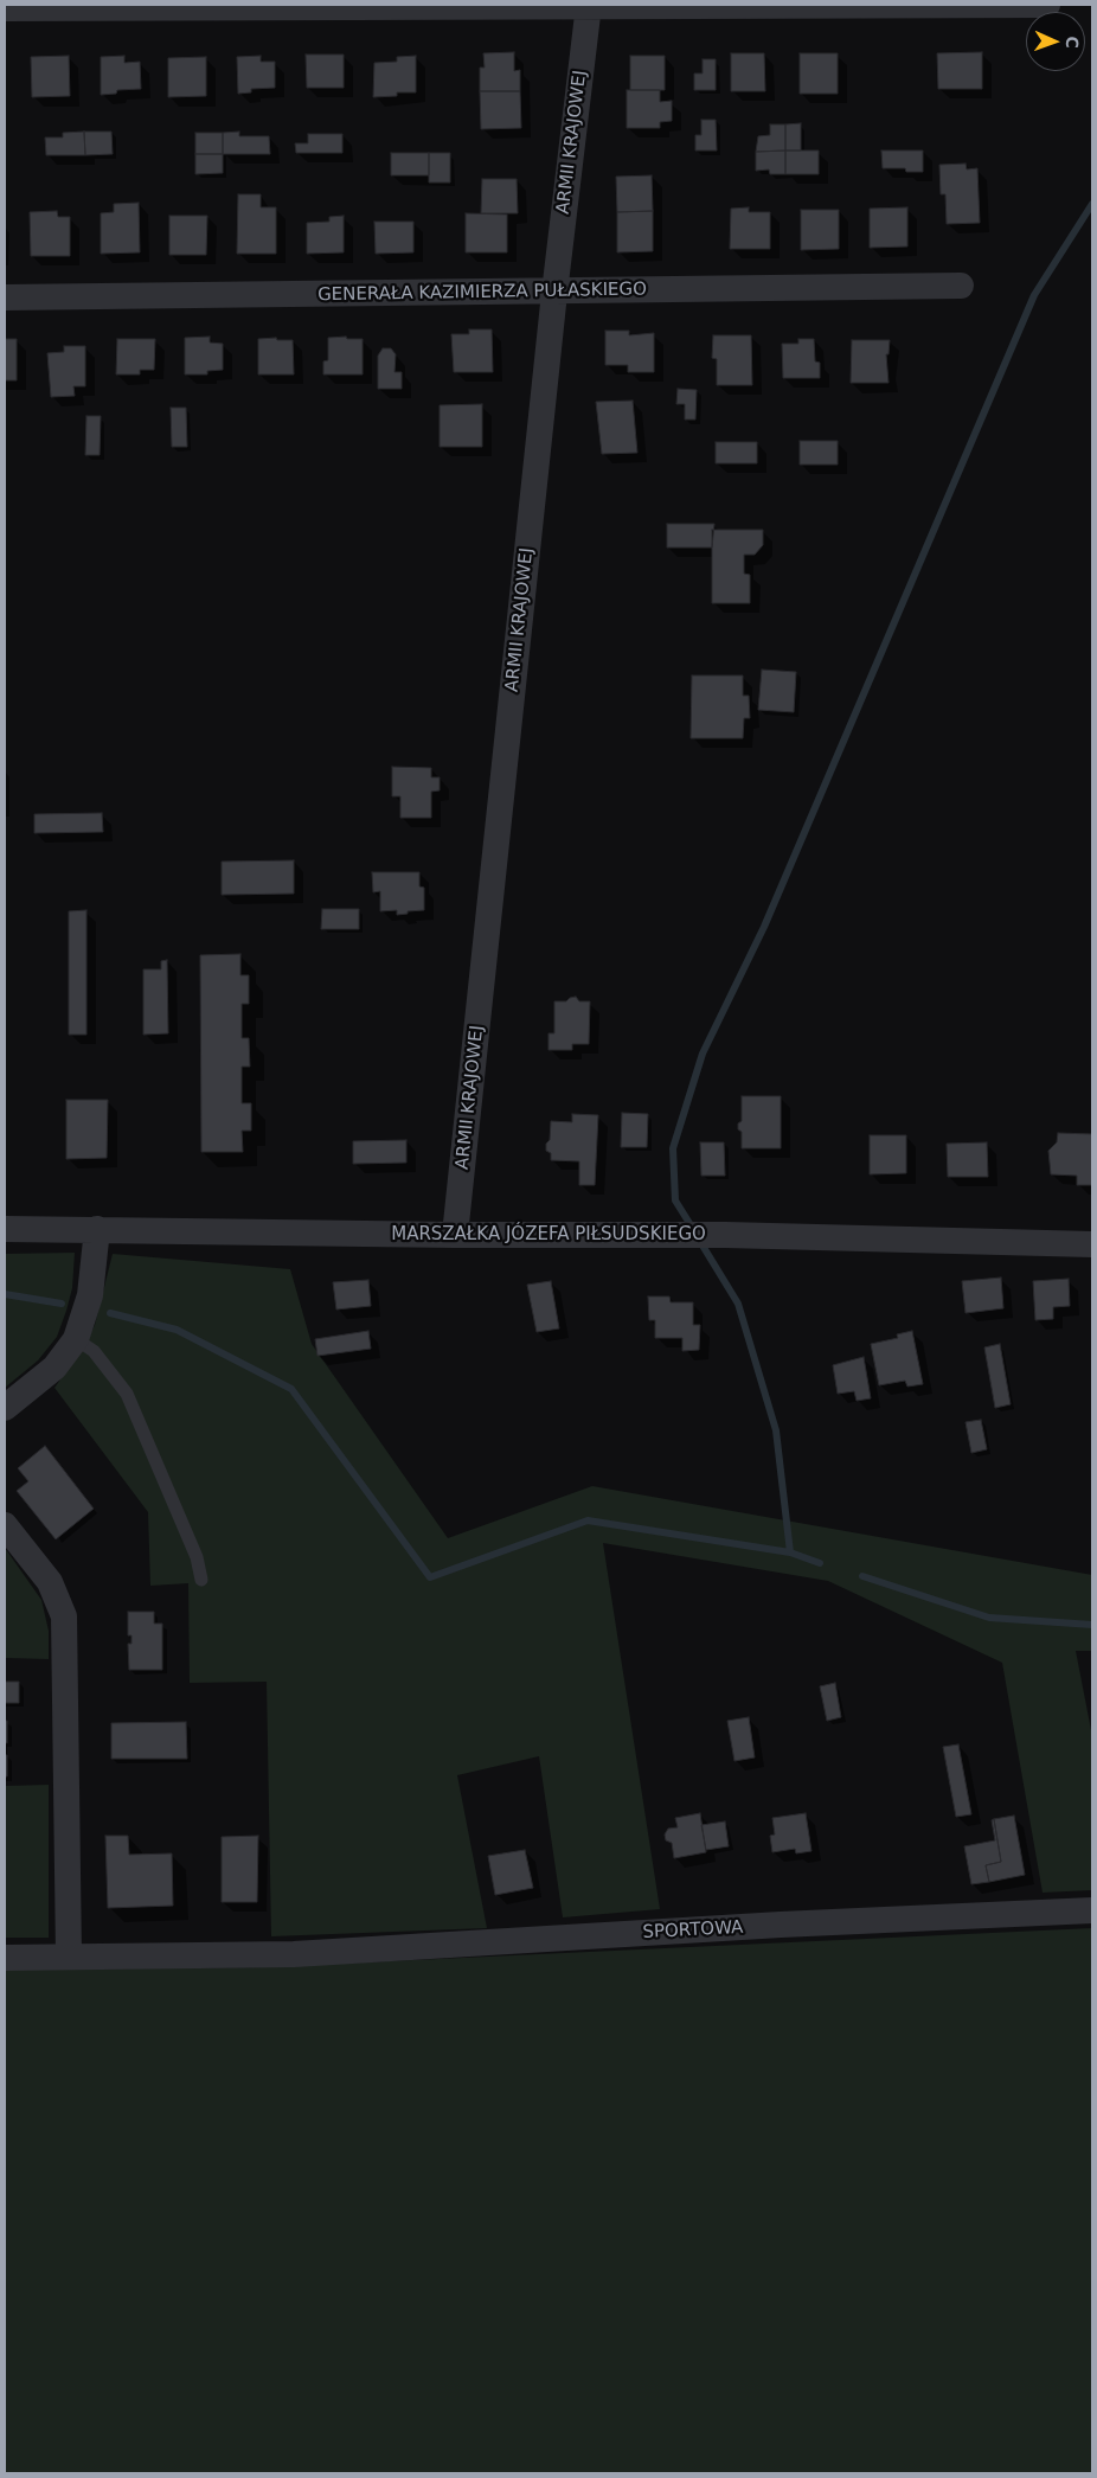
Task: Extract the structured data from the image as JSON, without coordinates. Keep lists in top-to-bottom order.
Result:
{
  "streets": {
    "street": [
      "ARMII KRAJOWEJ",
      "GENERAŁA KAZIMIERZA PUŁASKIEGO",
      "MARSZAŁKA JÓZEFA PIŁSUDSKIEGO",
      "SPORTOWA"
    ]
  },
  "crossings": [
    ["ARMII KRAJOWEJ", "GENERAŁA KAZIMIERZA PUŁASKIEGO"],
    ["ARMII KRAJOWEJ", "MARSZAŁKA JÓZEFA PIŁSUDSKIEGO"]
  ],
  "north": "right"
}
